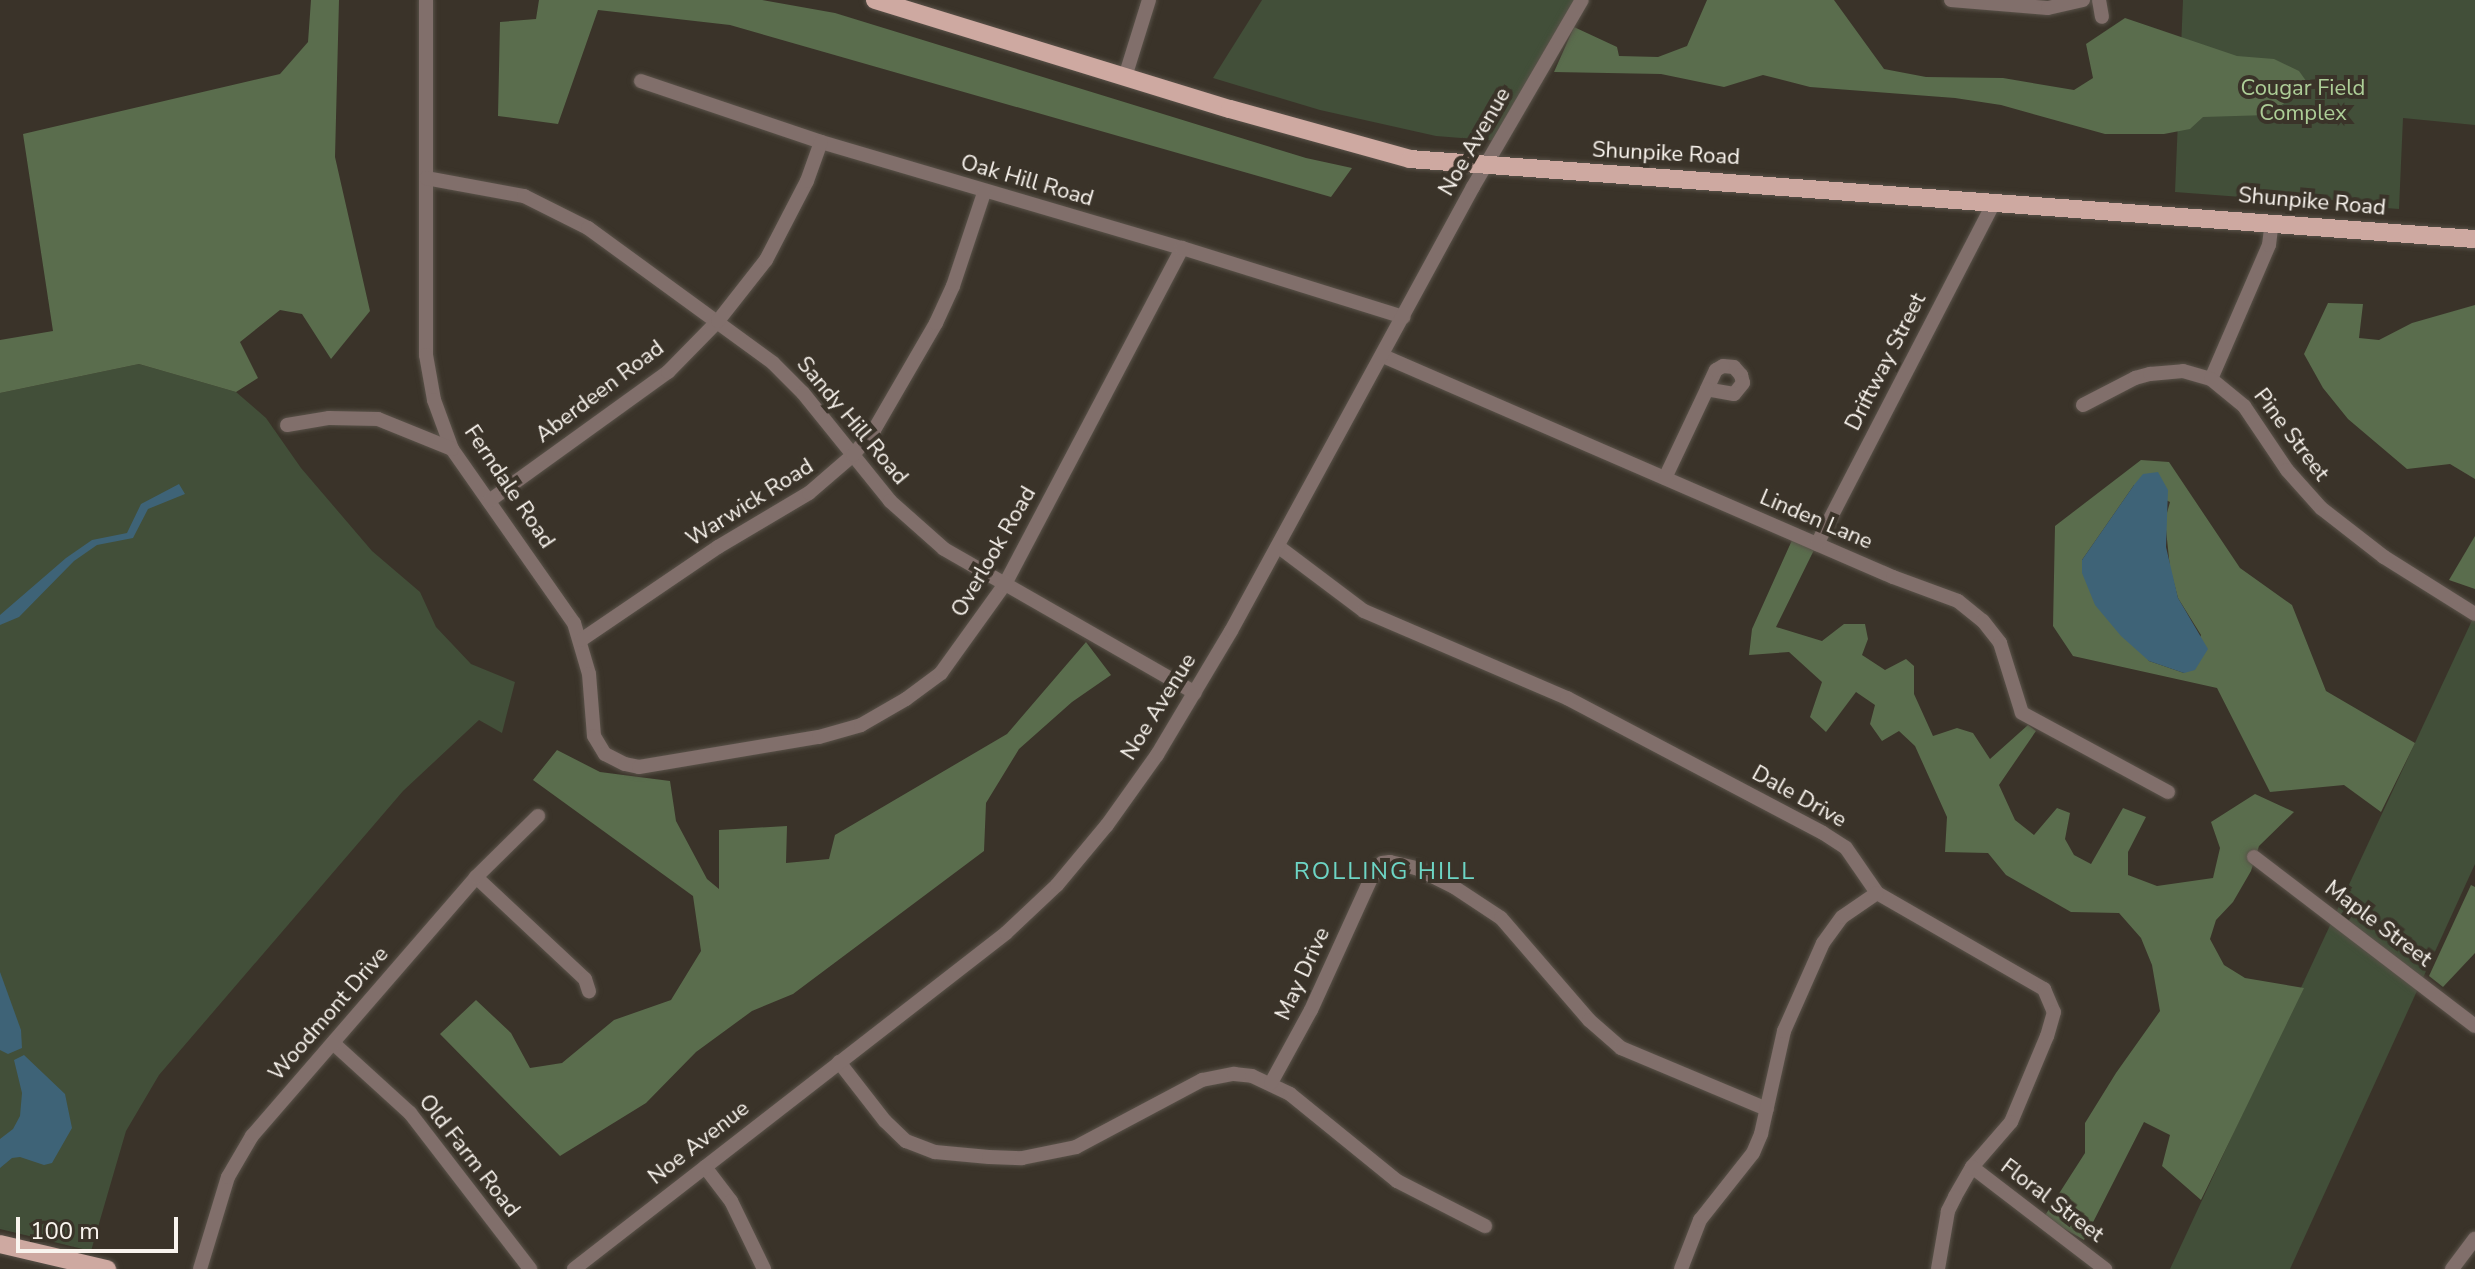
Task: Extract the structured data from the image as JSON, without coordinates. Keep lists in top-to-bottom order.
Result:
{
  "streets": {
    "main road": ["Shunpike Road"],
    "street": [
      "Noe Avenue",
      "Oak Hill Road",
      "Driftway Street",
      "Aberdeen Road",
      "Sandy Hill Road",
      "Pine Street",
      "Ferndale Road",
      "Warwick Road",
      "Linden Lane",
      "Overlook Road",
      "Dale Drive",
      "Maple Street",
      "May Drive",
      "Woodmont Drive",
      "Old Farm Road",
      "Floral Street"
    ]
  },
  "crossings": [
    ["Noe Avenue", "Shunpike Road"],
    ["Noe Avenue", "Oak Hill Road"],
    ["Noe Avenue", "Sandy Hill Road"],
    ["Noe Avenue", "Linden Lane"],
    ["Noe Avenue", "Dale Drive"],
    ["Shunpike Road", "Driftway Street"],
    ["Oak Hill Road", "Aberdeen Road"],
    ["Oak Hill Road", "Warwick Road"],
    ["Oak Hill Road", "Overlook Road"],
    ["Driftway Street", "Linden Lane"],
    ["Aberdeen Road", "Sandy Hill Road"],
    ["Aberdeen Road", "Ferndale Road"],
    ["Sandy Hill Road", "Ferndale Road"],
    ["Sandy Hill Road", "Warwick Road"],
    ["Sandy Hill Road", "Overlook Road"],
    ["Ferndale Road", "Warwick Road"],
    ["Ferndale Road", "Overlook Road"],
    ["Dale Drive", "Floral Street"],
    ["Woodmont Drive", "Old Farm Road"]
  ],
  "districts": ["ROLLING HILL"],
  "parks": ["Cougar Field Complex"],
  "scale_bar": "100 m"
}
